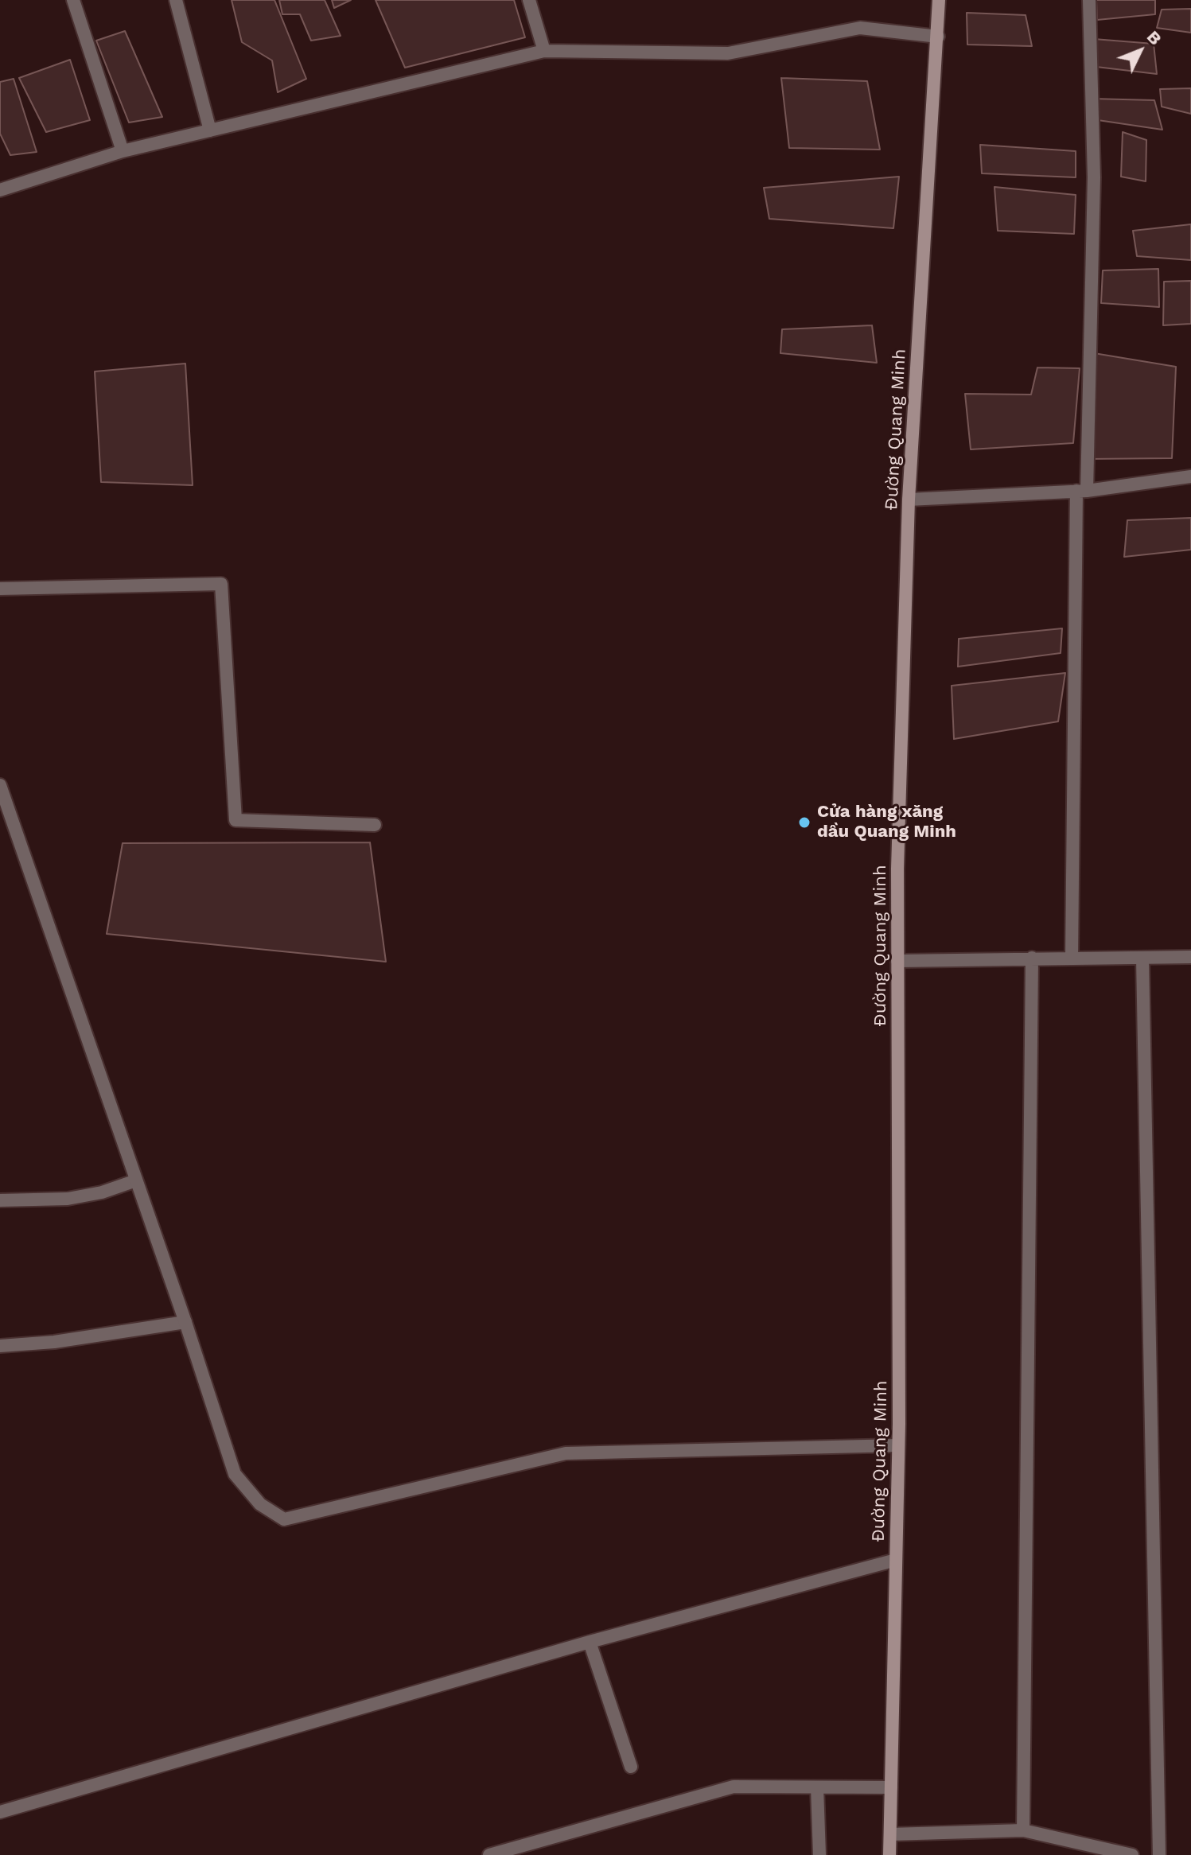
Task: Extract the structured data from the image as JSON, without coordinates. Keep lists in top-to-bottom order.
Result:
{
  "streets": {
    "street": ["Đường Quang Minh"]
  },
  "places": ["Cửa hàng xăng dầu Quang Minh"],
  "north": "top right"
}
